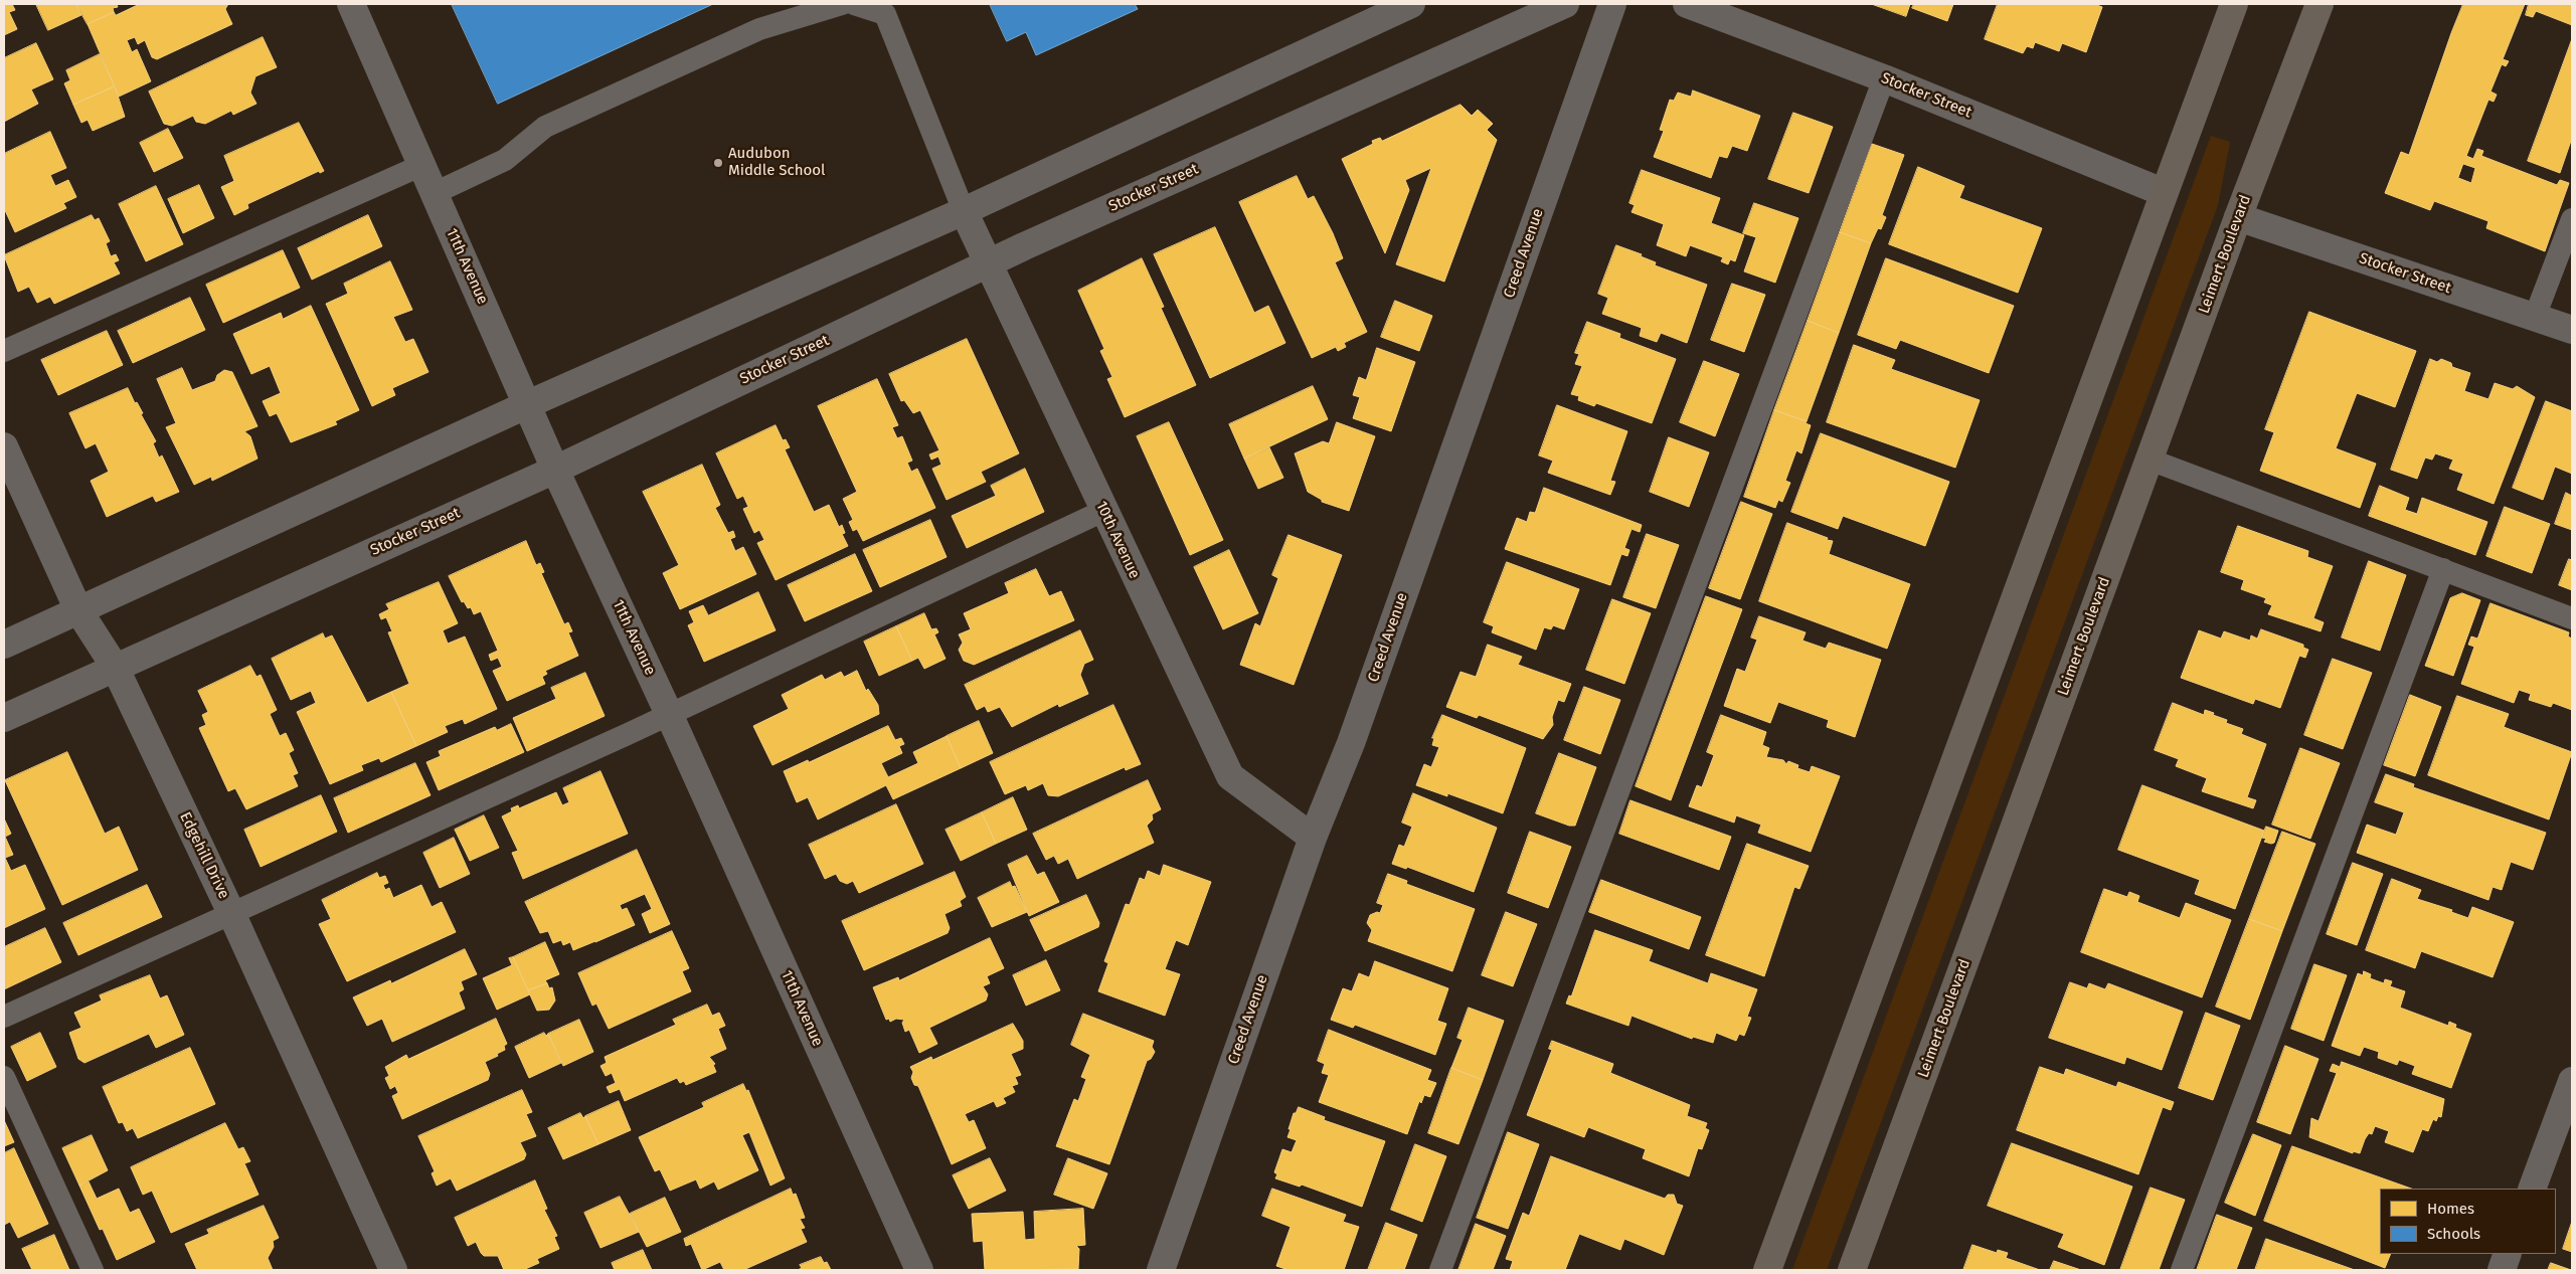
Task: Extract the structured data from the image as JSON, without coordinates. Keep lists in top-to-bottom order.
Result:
{
  "streets": {
    "main road": ["Leimert Boulevard"],
    "street": [
      "Stocker Street",
      "Creed Avenue",
      "11th Avenue",
      "10th Avenue",
      "Edgehill Drive"
    ]
  },
  "crossings": [
    ["Stocker Street", "Leimert Boulevard"],
    ["Stocker Street", "11th Avenue"],
    ["Stocker Street", "10th Avenue"],
    ["Stocker Street", "Edgehill Drive"],
    ["Creed Avenue", "10th Avenue"]
  ],
  "places": ["Audubon Middle School"],
  "legend": ["Homes", "Schools"]
}
